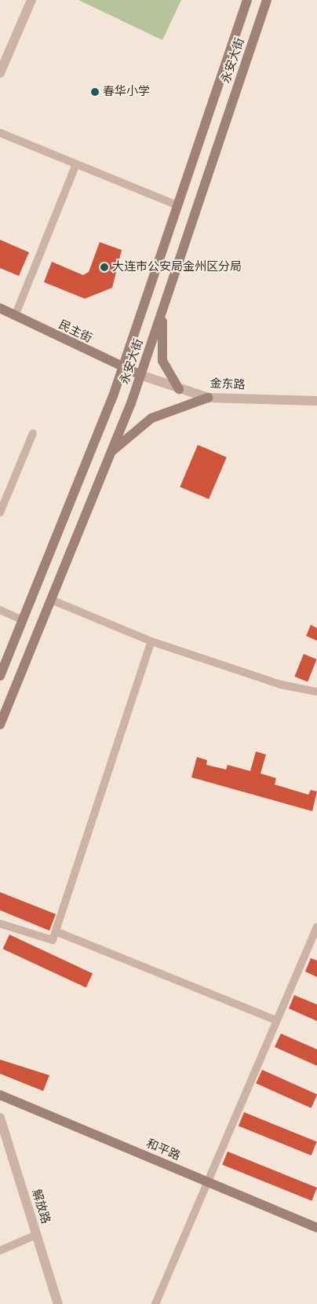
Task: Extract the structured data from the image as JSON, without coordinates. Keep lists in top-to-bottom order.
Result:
{
  "streets": {
    "main road": ["永安大街", "民主街", "和平路"],
    "street": ["金东路", "解放路"]
  },
  "crossings": [
    ["永安大街", "民主街"],
    ["永安大街", "金东路"],
    ["民主街", "金东路"]
  ],
  "places": ["春华小学", "大连市公安局金州区分局"]
}
